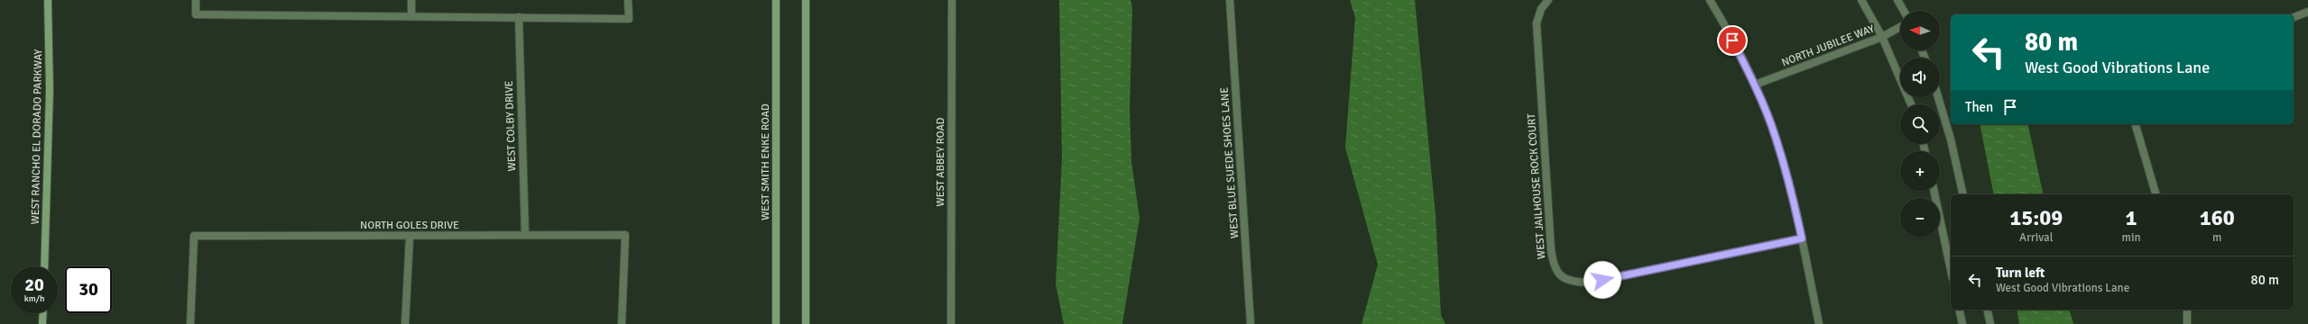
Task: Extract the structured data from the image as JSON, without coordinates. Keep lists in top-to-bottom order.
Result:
{
  "streets": {
    "street": [
      "NORTH JUBILEE WAY",
      "WEST COLBY DRIVE",
      "WEST RANCHO EL DORADO PARKWAY",
      "WEST SMITH ENKE ROAD",
      "WEST ABBEY ROAD",
      "WEST BLUE SUEDE SHOES LANE",
      "WEST JAILHOUSE ROCK COURT",
      "NORTH GOLES DRIVE"
    ]
  },
  "crossings": [
    ["WEST COLBY DRIVE", "NORTH GOLES DRIVE"]
  ],
  "north": "left",
  "page": {
    "map_buttons": ["+", "−"],
    "turn": ["80 m", "West Good Vibrations Lane"],
    "then": "Then",
    "eta": [
      "15:09",
      "Arrival",
      "1",
      "min",
      "160",
      "m"
    ],
    "list": [
      {
        "name": "Turn left",
        "note": "West Good Vibrations Lane",
        "value": "80 m"
      }
    ],
    "speed": "20 km/h",
    "limit": "30"
  }
}
